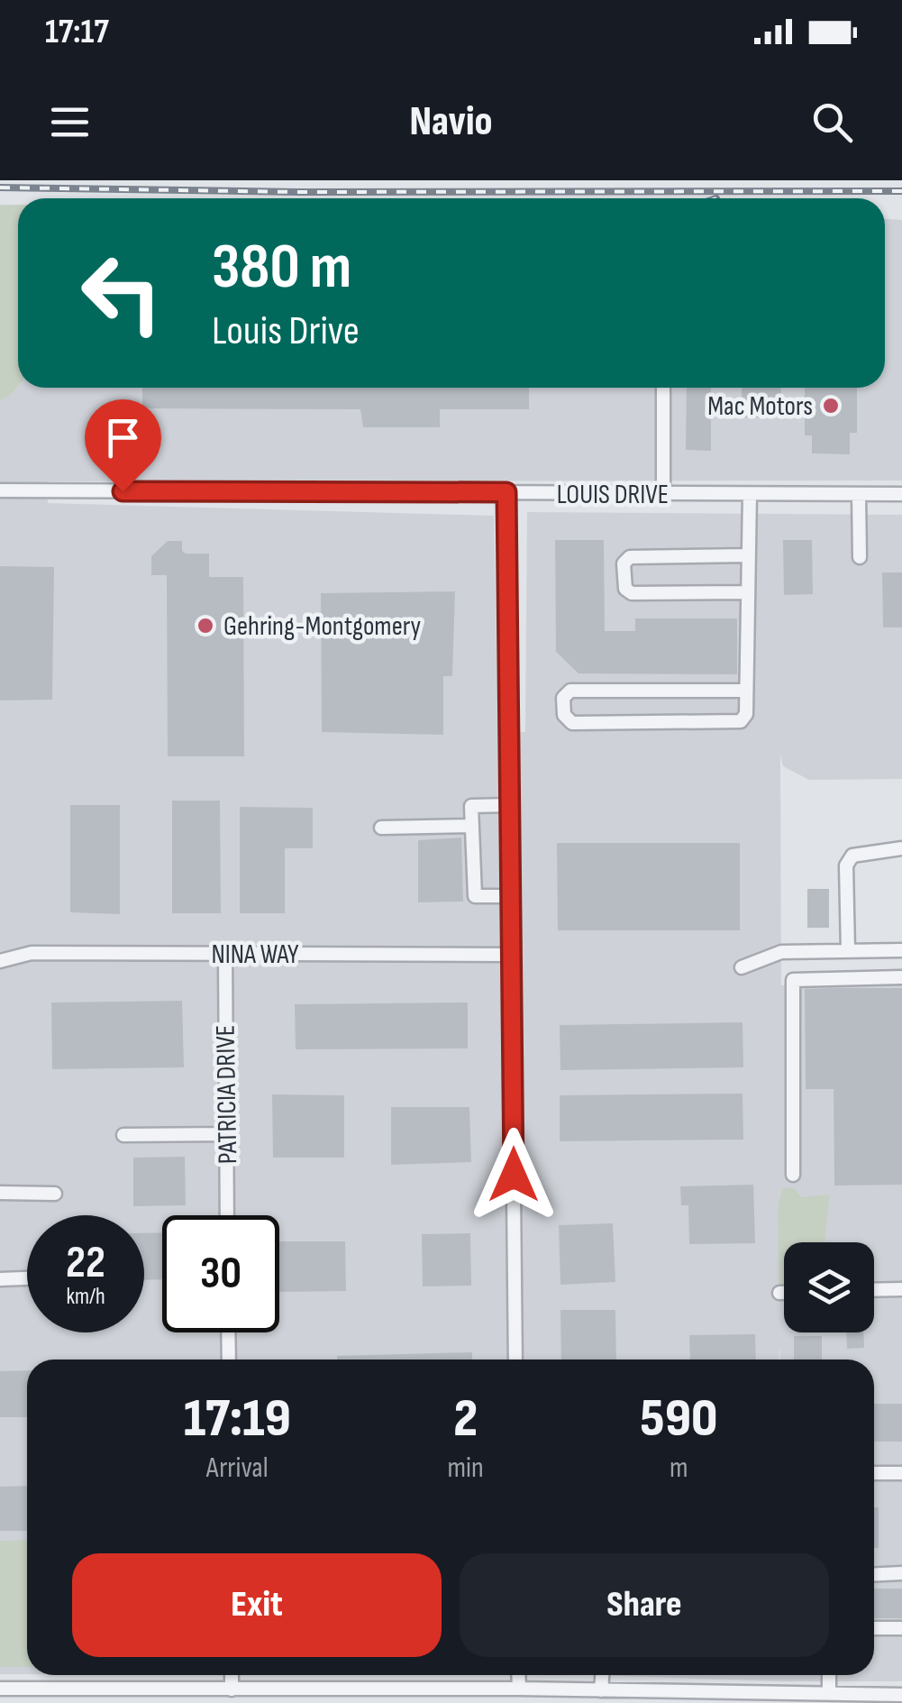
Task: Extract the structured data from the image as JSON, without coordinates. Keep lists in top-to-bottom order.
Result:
{
  "streets": {
    "street": ["LOUIS DRIVE", "NINA WAY", "PATRICIA DRIVE"]
  },
  "crossings": [
    ["NINA WAY", "PATRICIA DRIVE"]
  ],
  "places": ["Mac Motors", "Gehring-Montgomery"],
  "page": {
    "status": "17:17",
    "header": "Navio",
    "turn": ["380 m", "Louis Drive"],
    "speed": "22 km/h",
    "limit": "30",
    "eta": [
      "17:19",
      "Arrival",
      "2",
      "min",
      "590",
      "m"
    ],
    "buttons": ["Exit", "Share"]
  }
}
